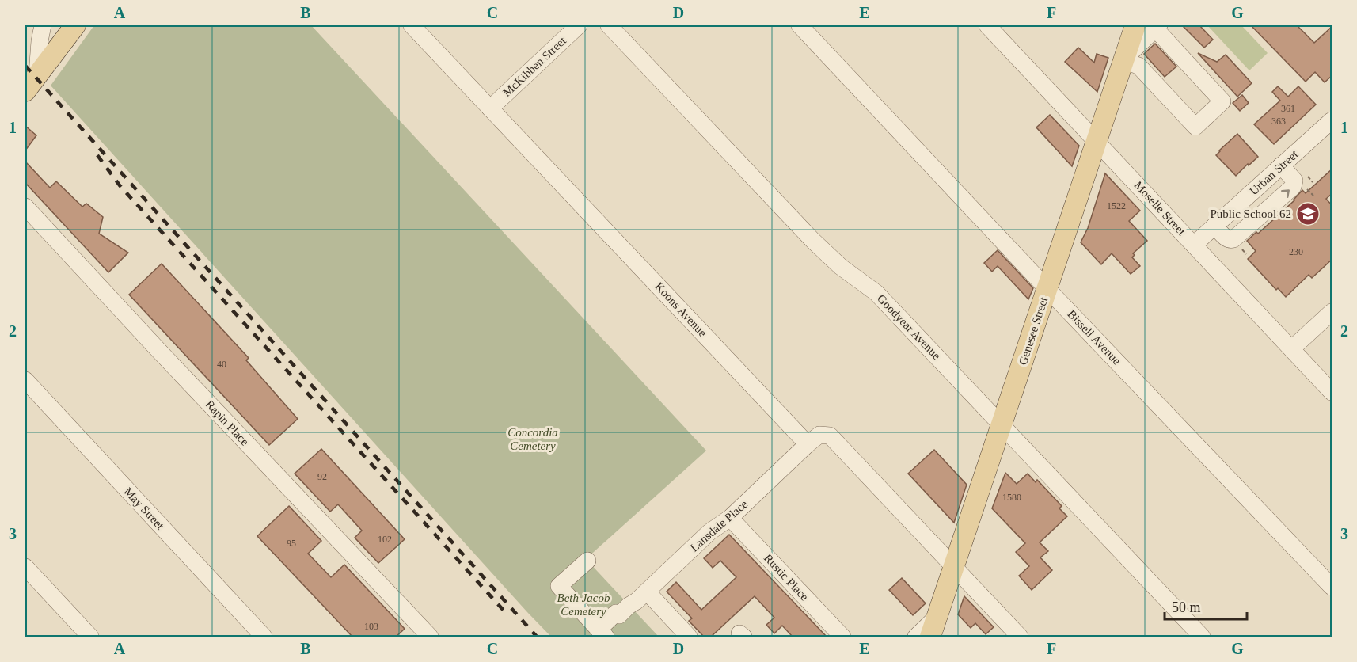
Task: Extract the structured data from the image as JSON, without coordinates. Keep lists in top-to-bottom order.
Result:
{
  "streets": {
    "main road": ["Genesee Street"],
    "street": [
      "McKibben Street",
      "Urban Street",
      "Moselle Street",
      "Koons Avenue",
      "Goodyear Avenue",
      "Bissell Avenue",
      "Rapin Place",
      "May Street",
      "Lansdale Place",
      "Rustic Place"
    ]
  },
  "crossings": [
    ["McKibben Street", "Koons Avenue"],
    ["Urban Street", "Moselle Street"],
    ["Moselle Street", "Genesee Street"],
    ["Koons Avenue", "Lansdale Place"],
    ["Goodyear Avenue", "Genesee Street"],
    ["Genesee Street", "Bissell Avenue"],
    ["Lansdale Place", "Rustic Place"]
  ],
  "parks": ["Concordia Cemetery", "Beth Jacob Cemetery"],
  "places": {
    "school or university": ["Public School 62"]
  },
  "house_numbers": [
    "361",
    "363",
    "1522",
    "230",
    "40",
    "92",
    "1580",
    "102",
    "95",
    "103"
  ],
  "scale_bar": "50 m",
  "grid": {
    "columns": [
      "A",
      "B",
      "C",
      "D",
      "E",
      "F",
      "G"
    ],
    "rows": ["1", "2", "3"]
  }
}
